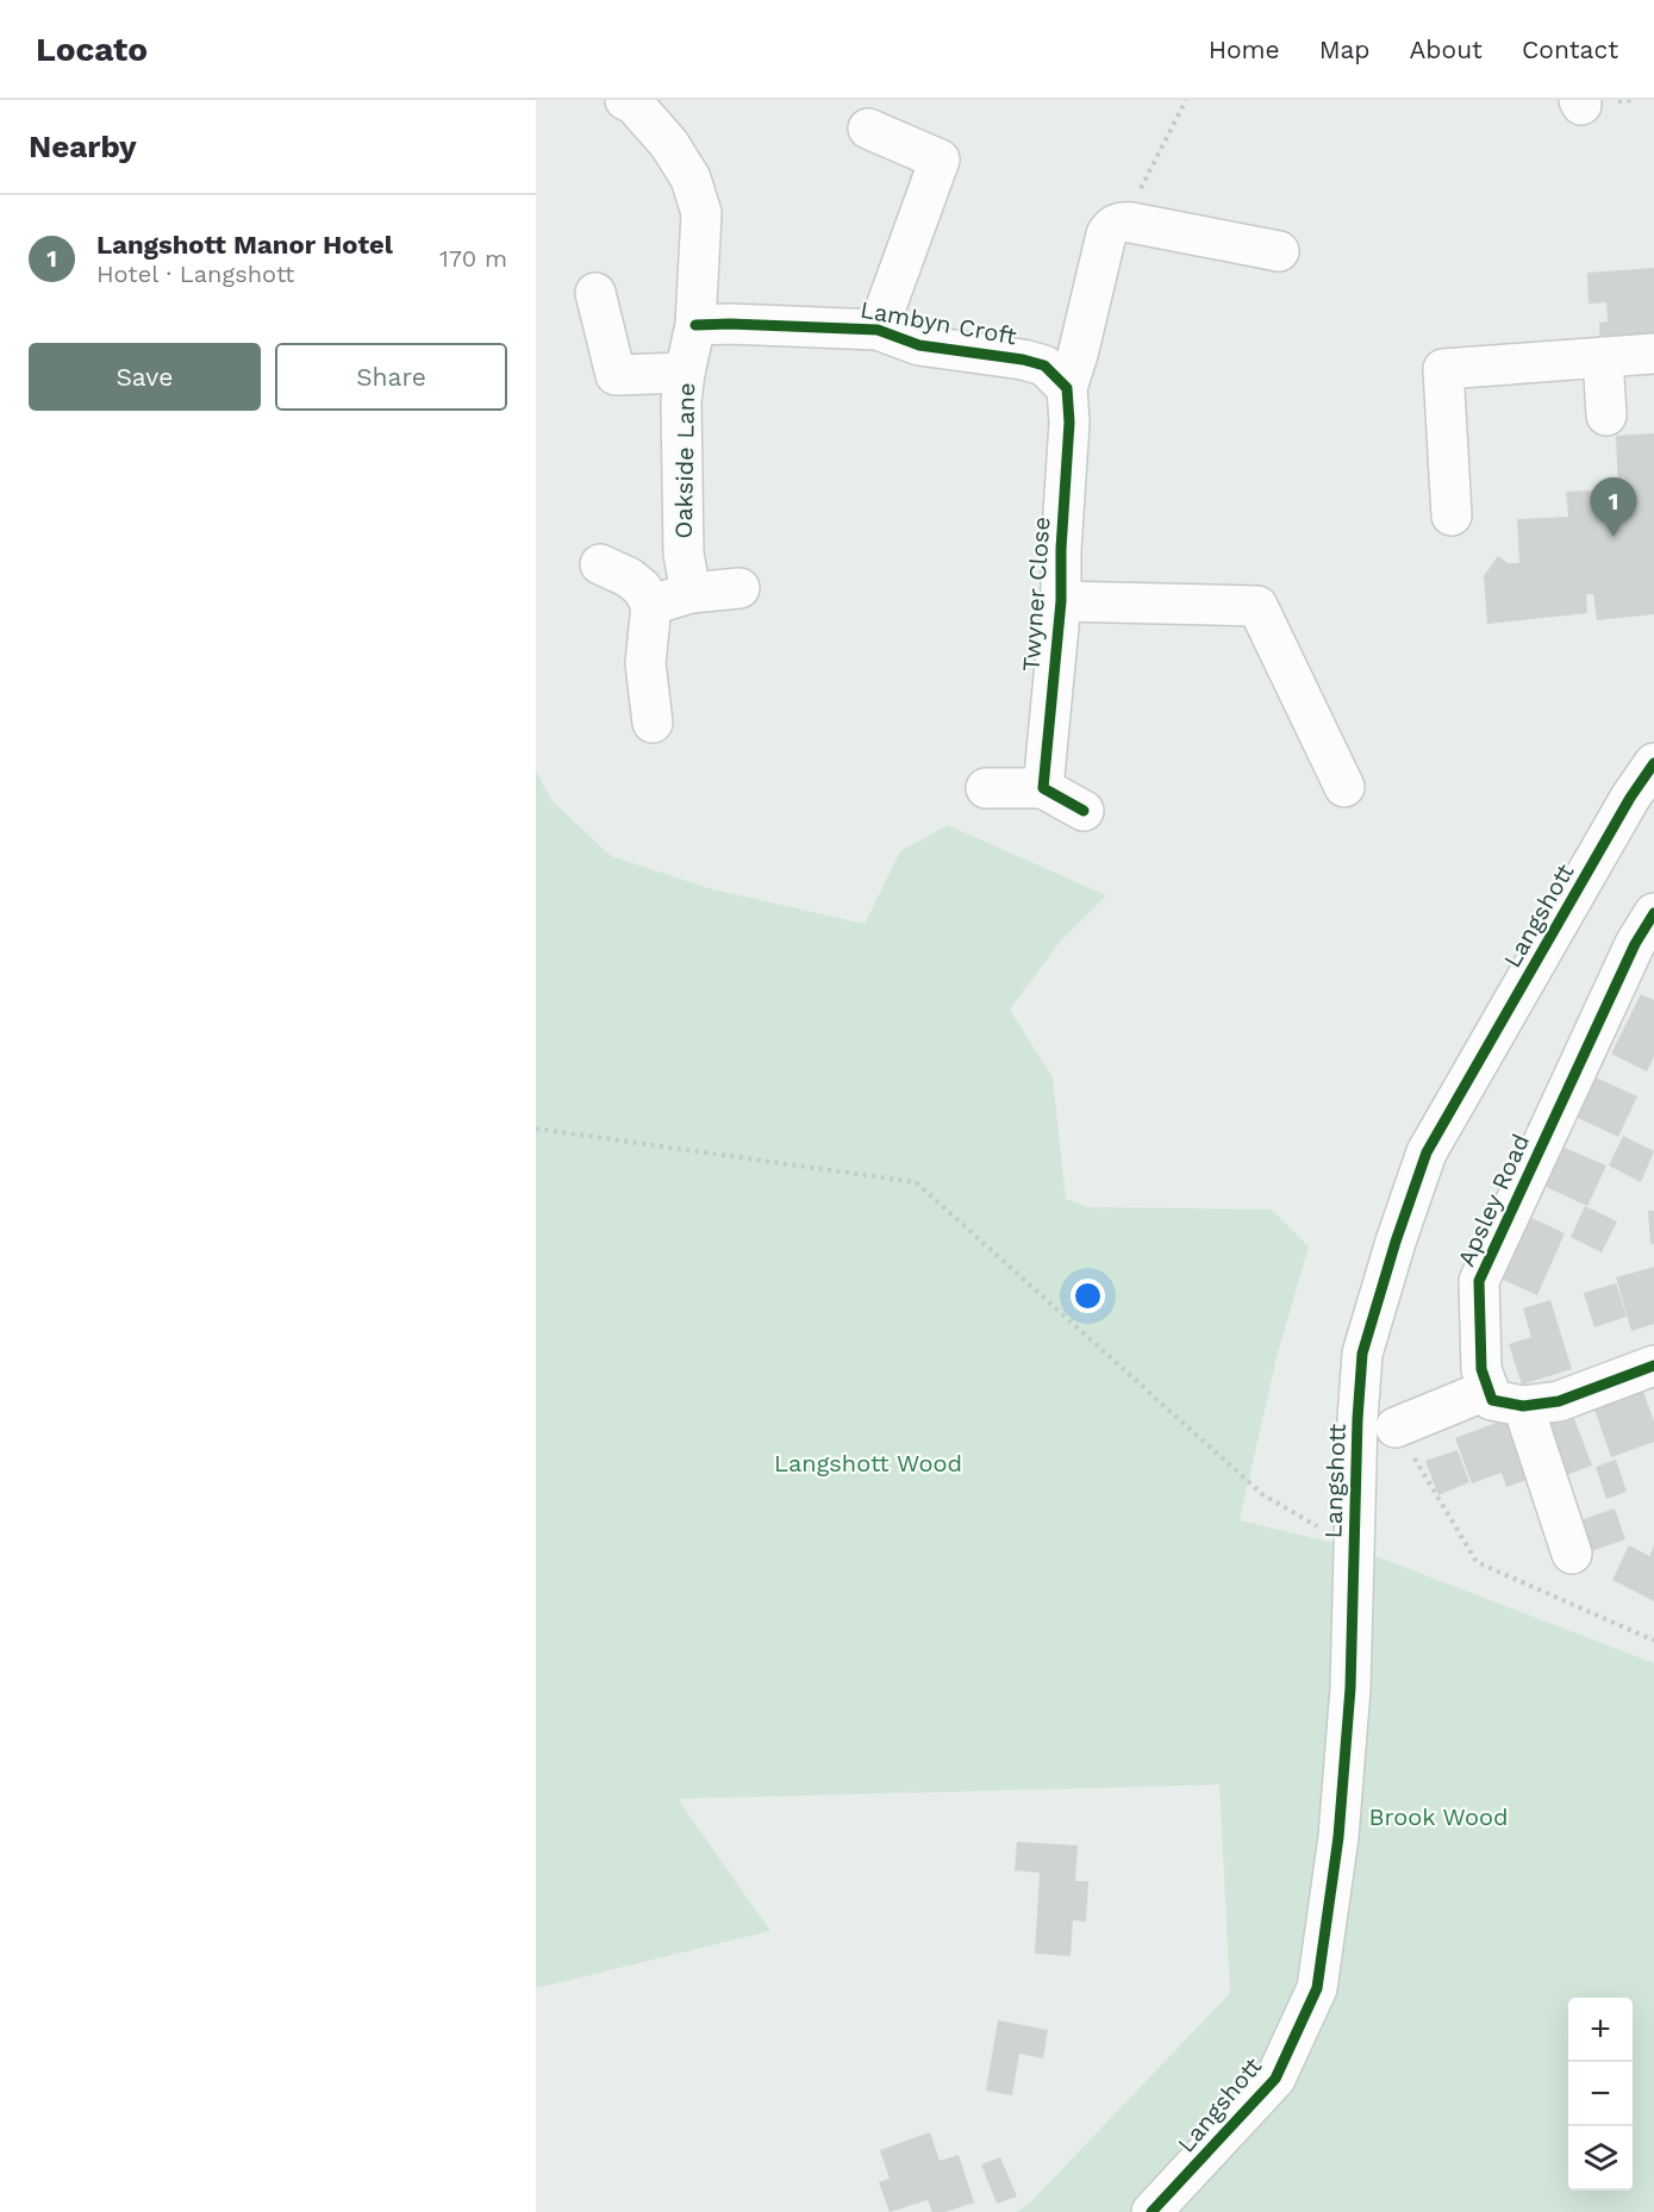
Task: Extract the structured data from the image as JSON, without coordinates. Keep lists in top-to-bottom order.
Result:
{
  "streets": {
    "street": [
      "Lambyn Croft",
      "Oakside Lane",
      "Twyner Close",
      "Langshott",
      "Apsley Road"
    ]
  },
  "crossings": [
    ["Lambyn Croft", "Oakside Lane"],
    ["Lambyn Croft", "Twyner Close"]
  ],
  "parks": ["Langshott Wood", "Brook Wood"],
  "page": {
    "header": "Locato",
    "nav": [
      "Home",
      "Map",
      "About",
      "Contact"
    ],
    "heading": "Nearby",
    "list": [
      {
        "mark": "1",
        "name": "Langshott Manor Hotel",
        "note": "Hotel · Langshott",
        "value": "170 m"
      }
    ],
    "buttons": ["Save", "Share"],
    "pins": "1",
    "map_buttons": ["+", "−"]
  }
}
